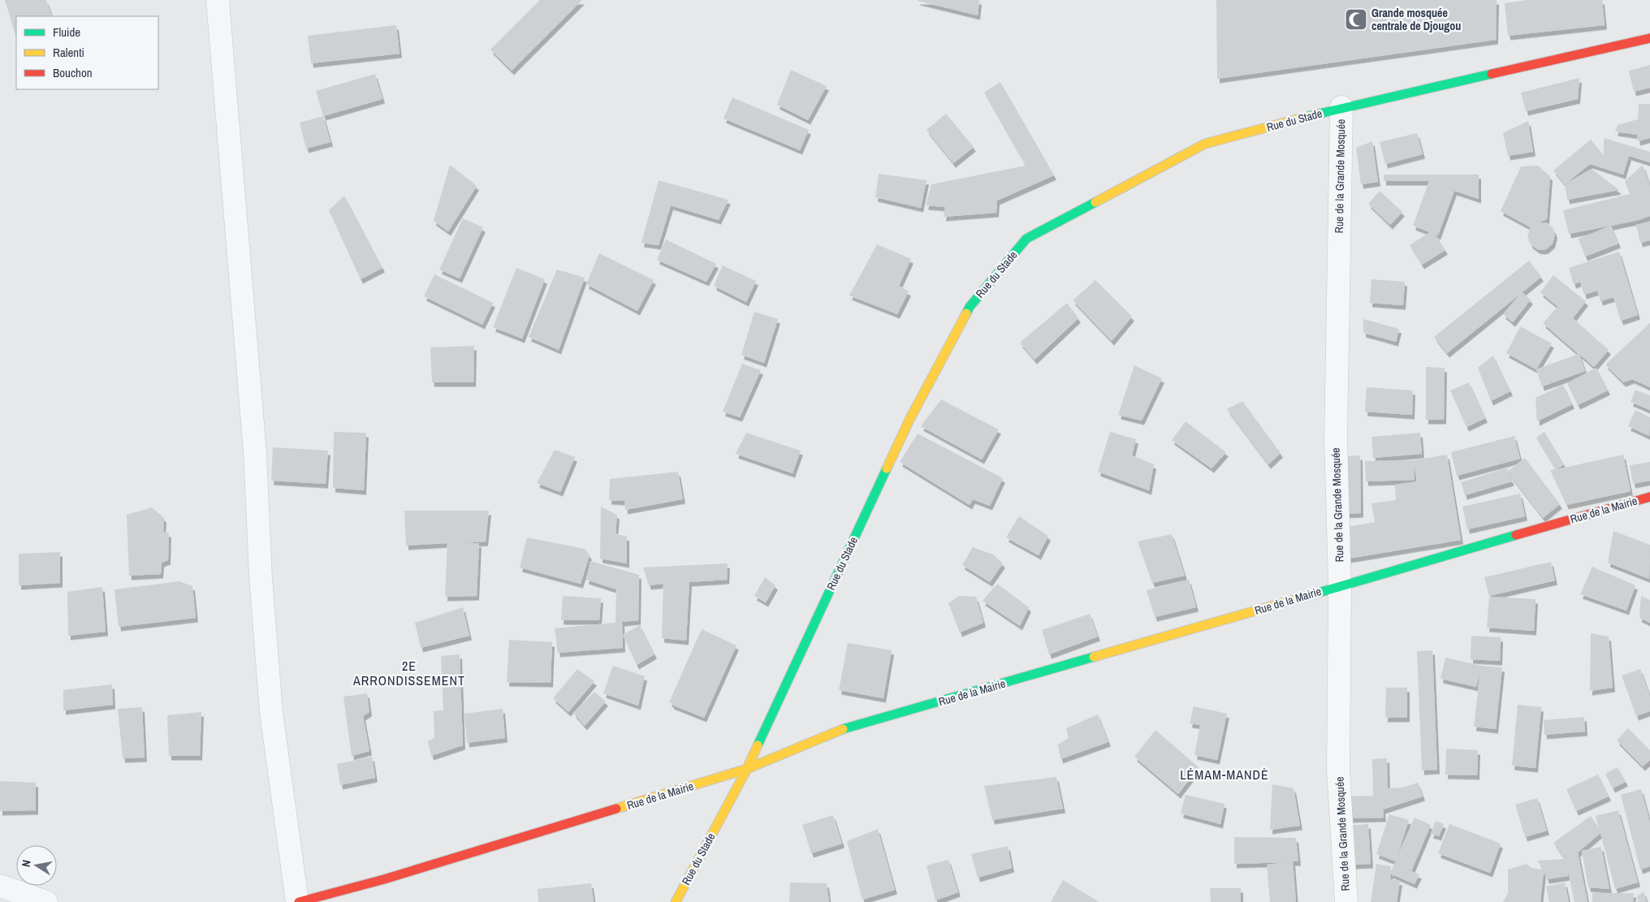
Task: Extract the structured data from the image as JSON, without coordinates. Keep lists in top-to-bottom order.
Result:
{
  "streets": {
    "street": ["Rue du Stade", "Rue de la Grande Mosquée", "Rue de la Mairie"]
  },
  "crossings": [
    ["Rue du Stade", "Rue de la Grande Mosquée"],
    ["Rue du Stade", "Rue de la Mairie"],
    ["Rue de la Grande Mosquée", "Rue de la Mairie"]
  ],
  "districts": ["2E ARRONDISSEMENT", "LÉMAM-MANDÈ"],
  "places": {
    "mosque": ["Grande mosquée centrale de Djougou"]
  },
  "legend": ["Fluide", "Ralenti", "Bouchon"],
  "north": "left"
}
